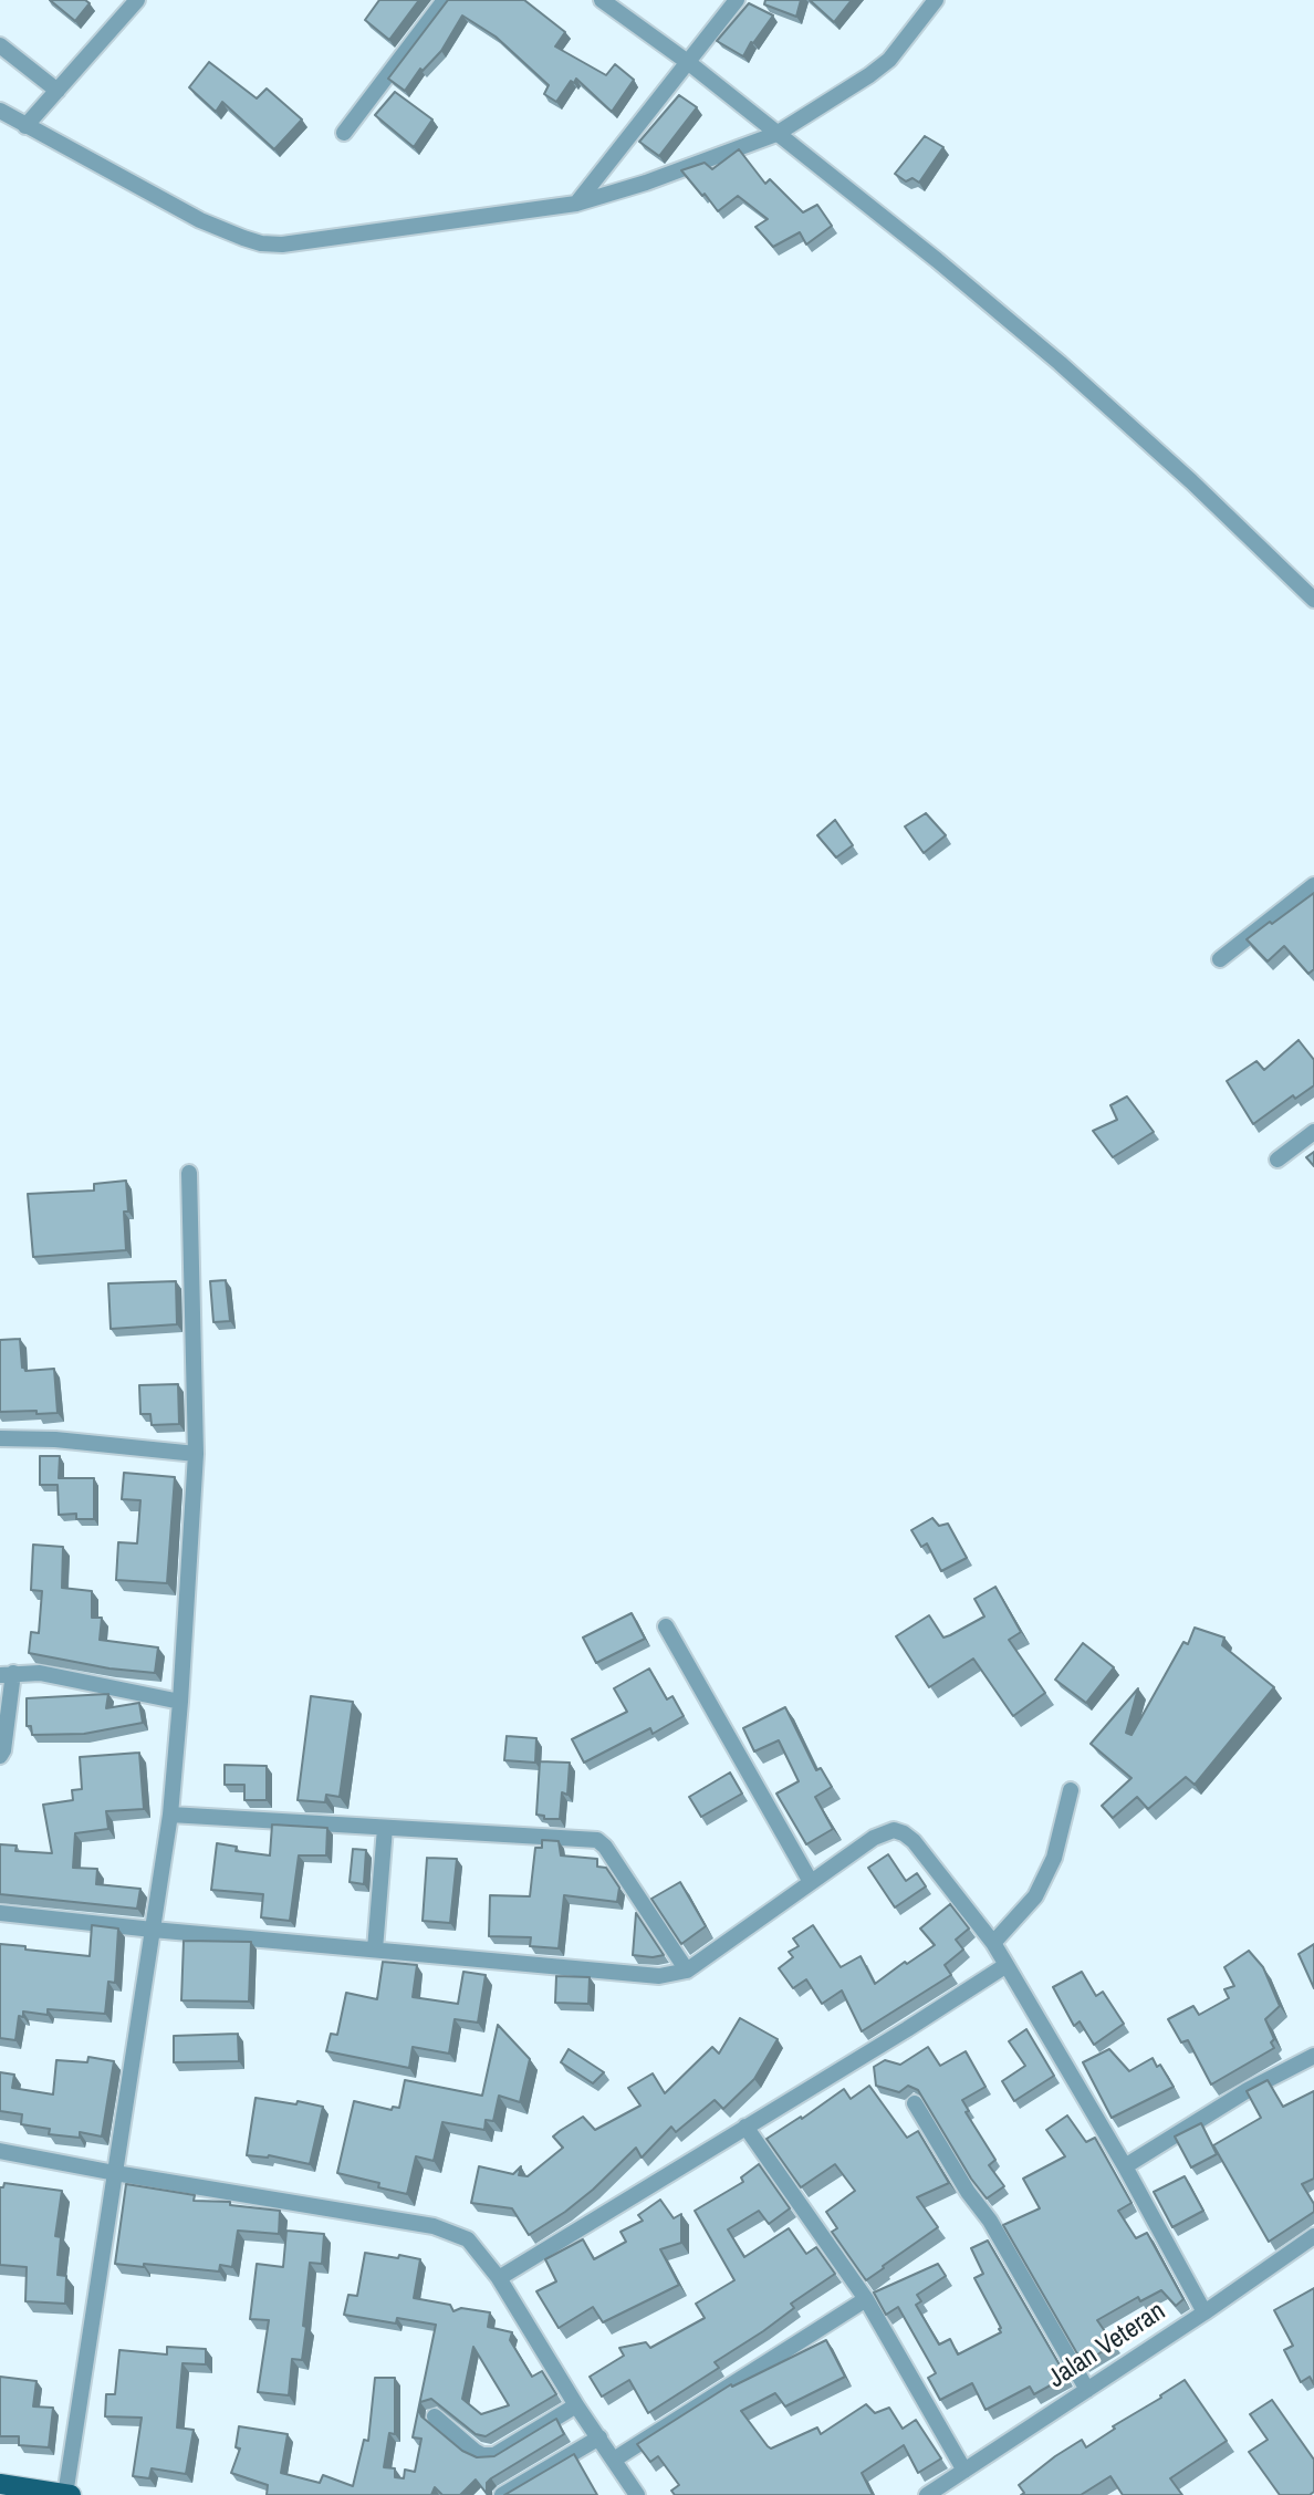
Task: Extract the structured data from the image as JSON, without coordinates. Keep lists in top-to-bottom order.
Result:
{
  "streets": {
    "street": ["Jalan Veteran"]
  }
}
